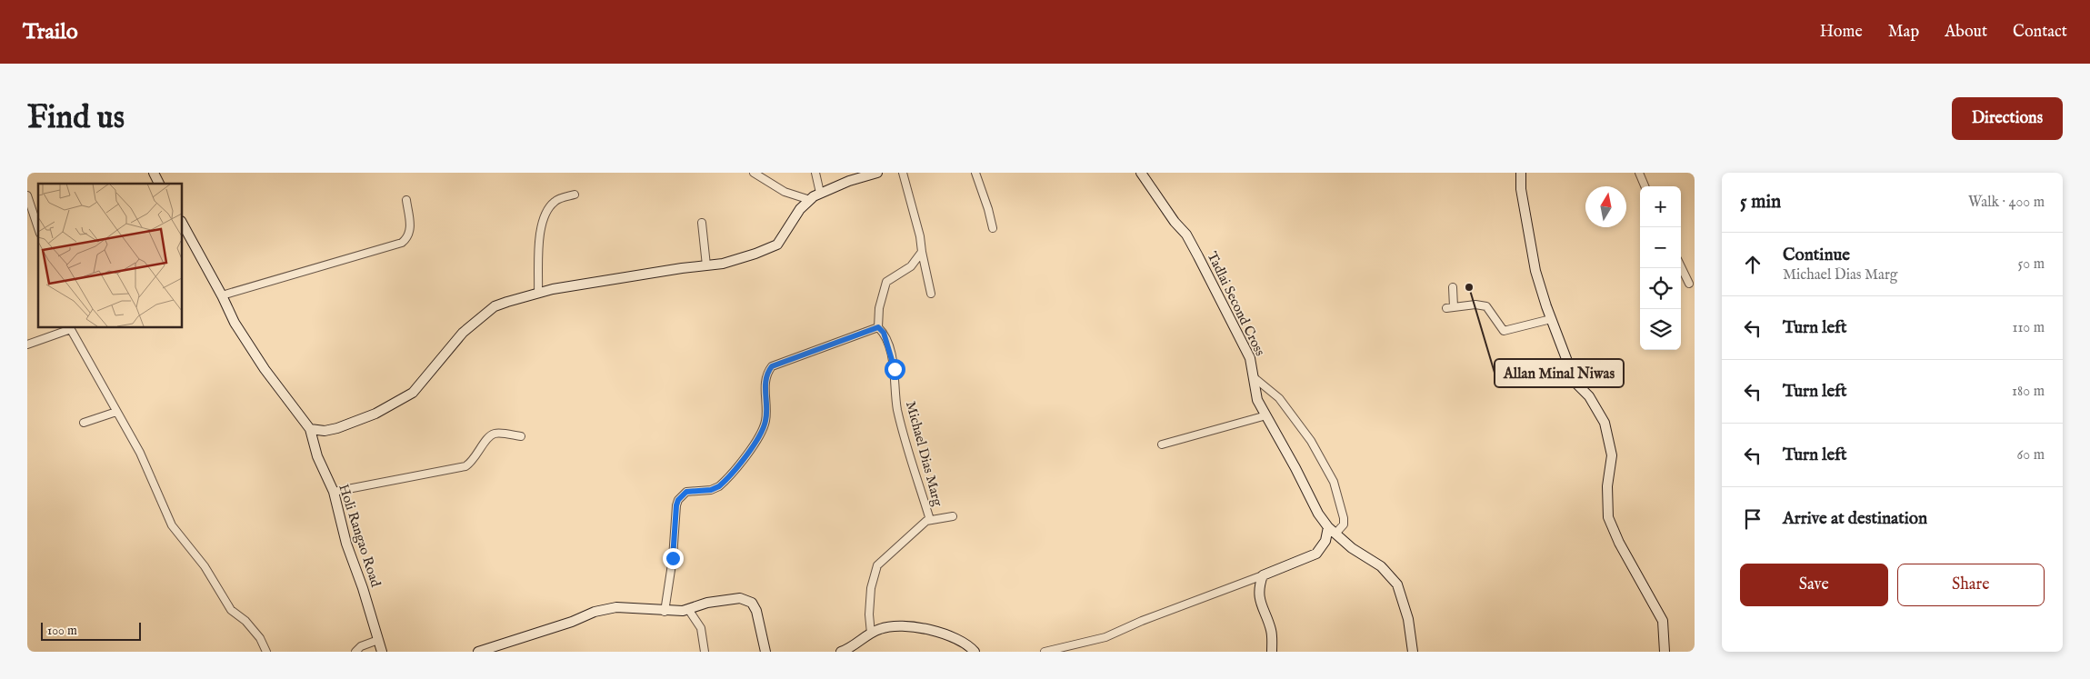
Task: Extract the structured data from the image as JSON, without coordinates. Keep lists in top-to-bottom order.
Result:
{
  "streets": {
    "street": ["Tadlai Second Cross", "Michael Dias Marg", "Holi Rangao Road"]
  },
  "places": ["Allan Minal Niwas"],
  "scale_bar": "100 m",
  "north": "top",
  "page": {
    "header": "Trailo",
    "nav": [
      "Home",
      "Map",
      "About",
      "Contact"
    ],
    "buttons": [
      "Directions",
      ["Save", "Share"]
    ],
    "title": "Find us",
    "heading": ["5 min", "Walk · 400 m"],
    "map_buttons": ["+", "−"],
    "list": [
      ["Continue", "Michael Dias Marg", "50 m"],
      ["Turn left", "110 m"],
      ["Turn left", "180 m"],
      ["Turn left", "60 m"],
      "Arrive at destination"
    ],
    "scale": "100 m"
  }
}
